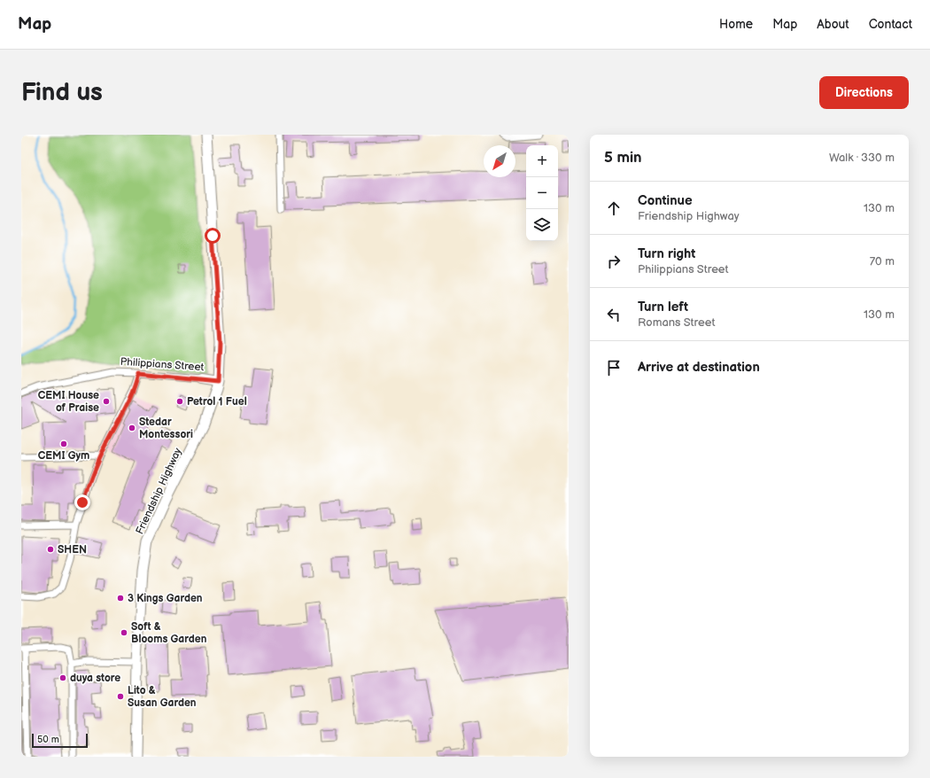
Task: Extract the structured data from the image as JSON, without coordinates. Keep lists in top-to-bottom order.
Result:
{
  "streets": {
    "main road": ["Friendship Highway"],
    "street": ["Philippians Street"]
  },
  "crossings": [
    ["Philippians Street", "Friendship Highway"]
  ],
  "places": [
    "CEMI House of Praise",
    "Petrol 1 Fuel",
    "Stedar Montessori",
    "CEMI Gym",
    "SHEN",
    "3 Kings Garden",
    "Soft & Blooms Garden",
    "duya store",
    "Lito & Susan Garden"
  ],
  "scale_bar": "50 m",
  "north": "bottom left",
  "page": {
    "header": "Map",
    "nav": [
      "Home",
      "Map",
      "About",
      "Contact"
    ],
    "buttons": "Directions",
    "title": "Find us",
    "heading": ["5 min", "Walk · 330 m"],
    "map_buttons": ["+", "−"],
    "list": [
      ["Continue", "Friendship Highway", "130 m"],
      ["Turn right", "Philippians Street", "70 m"],
      ["Turn left", "Romans Street", "130 m"],
      "Arrive at destination"
    ],
    "scale": "50 m"
  }
}
